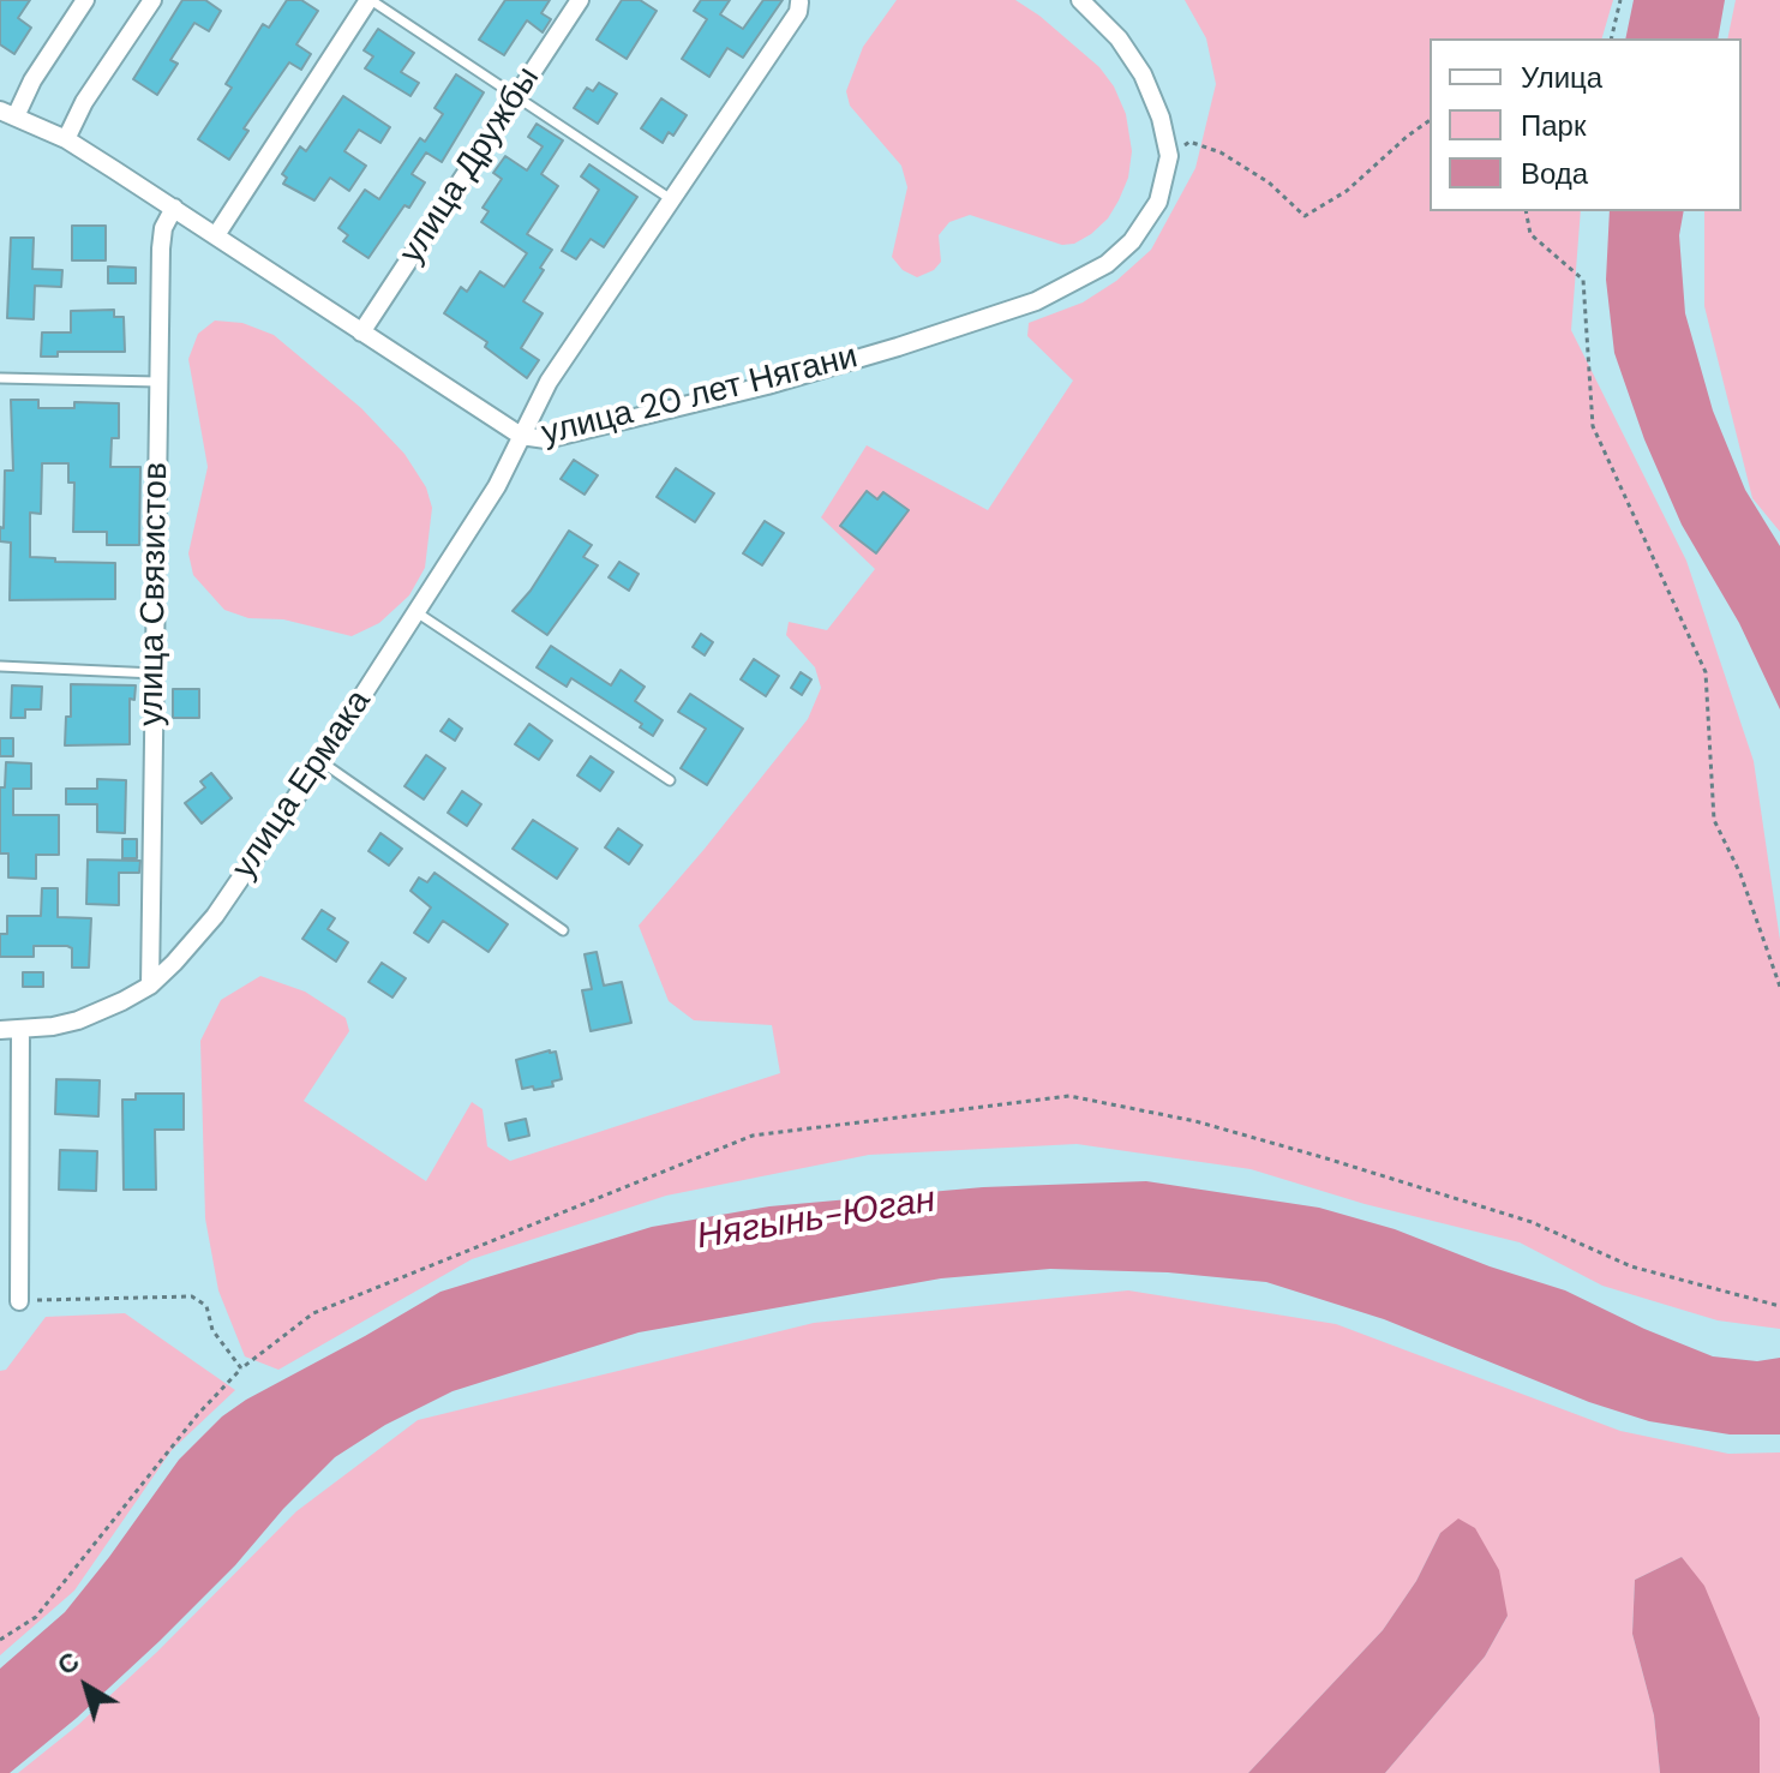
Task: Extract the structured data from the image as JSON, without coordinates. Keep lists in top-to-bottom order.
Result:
{
  "streets": {
    "street": [
      "улица Дружбы",
      "улица 20 лет Нягани",
      "улица Связистов",
      "улица Ермака"
    ]
  },
  "crossings": [
    ["улица Дружбы", "улица 20 лет Нягани"],
    ["улица 20 лет Нягани", "улица Связистов"],
    ["улица 20 лет Нягани", "улица Ермака"],
    ["улица Связистов", "улица Ермака"]
  ],
  "water": ["Нягынь-Юган"],
  "legend": ["Улица", "Парк", "Вода"],
  "north": "top left"
}
